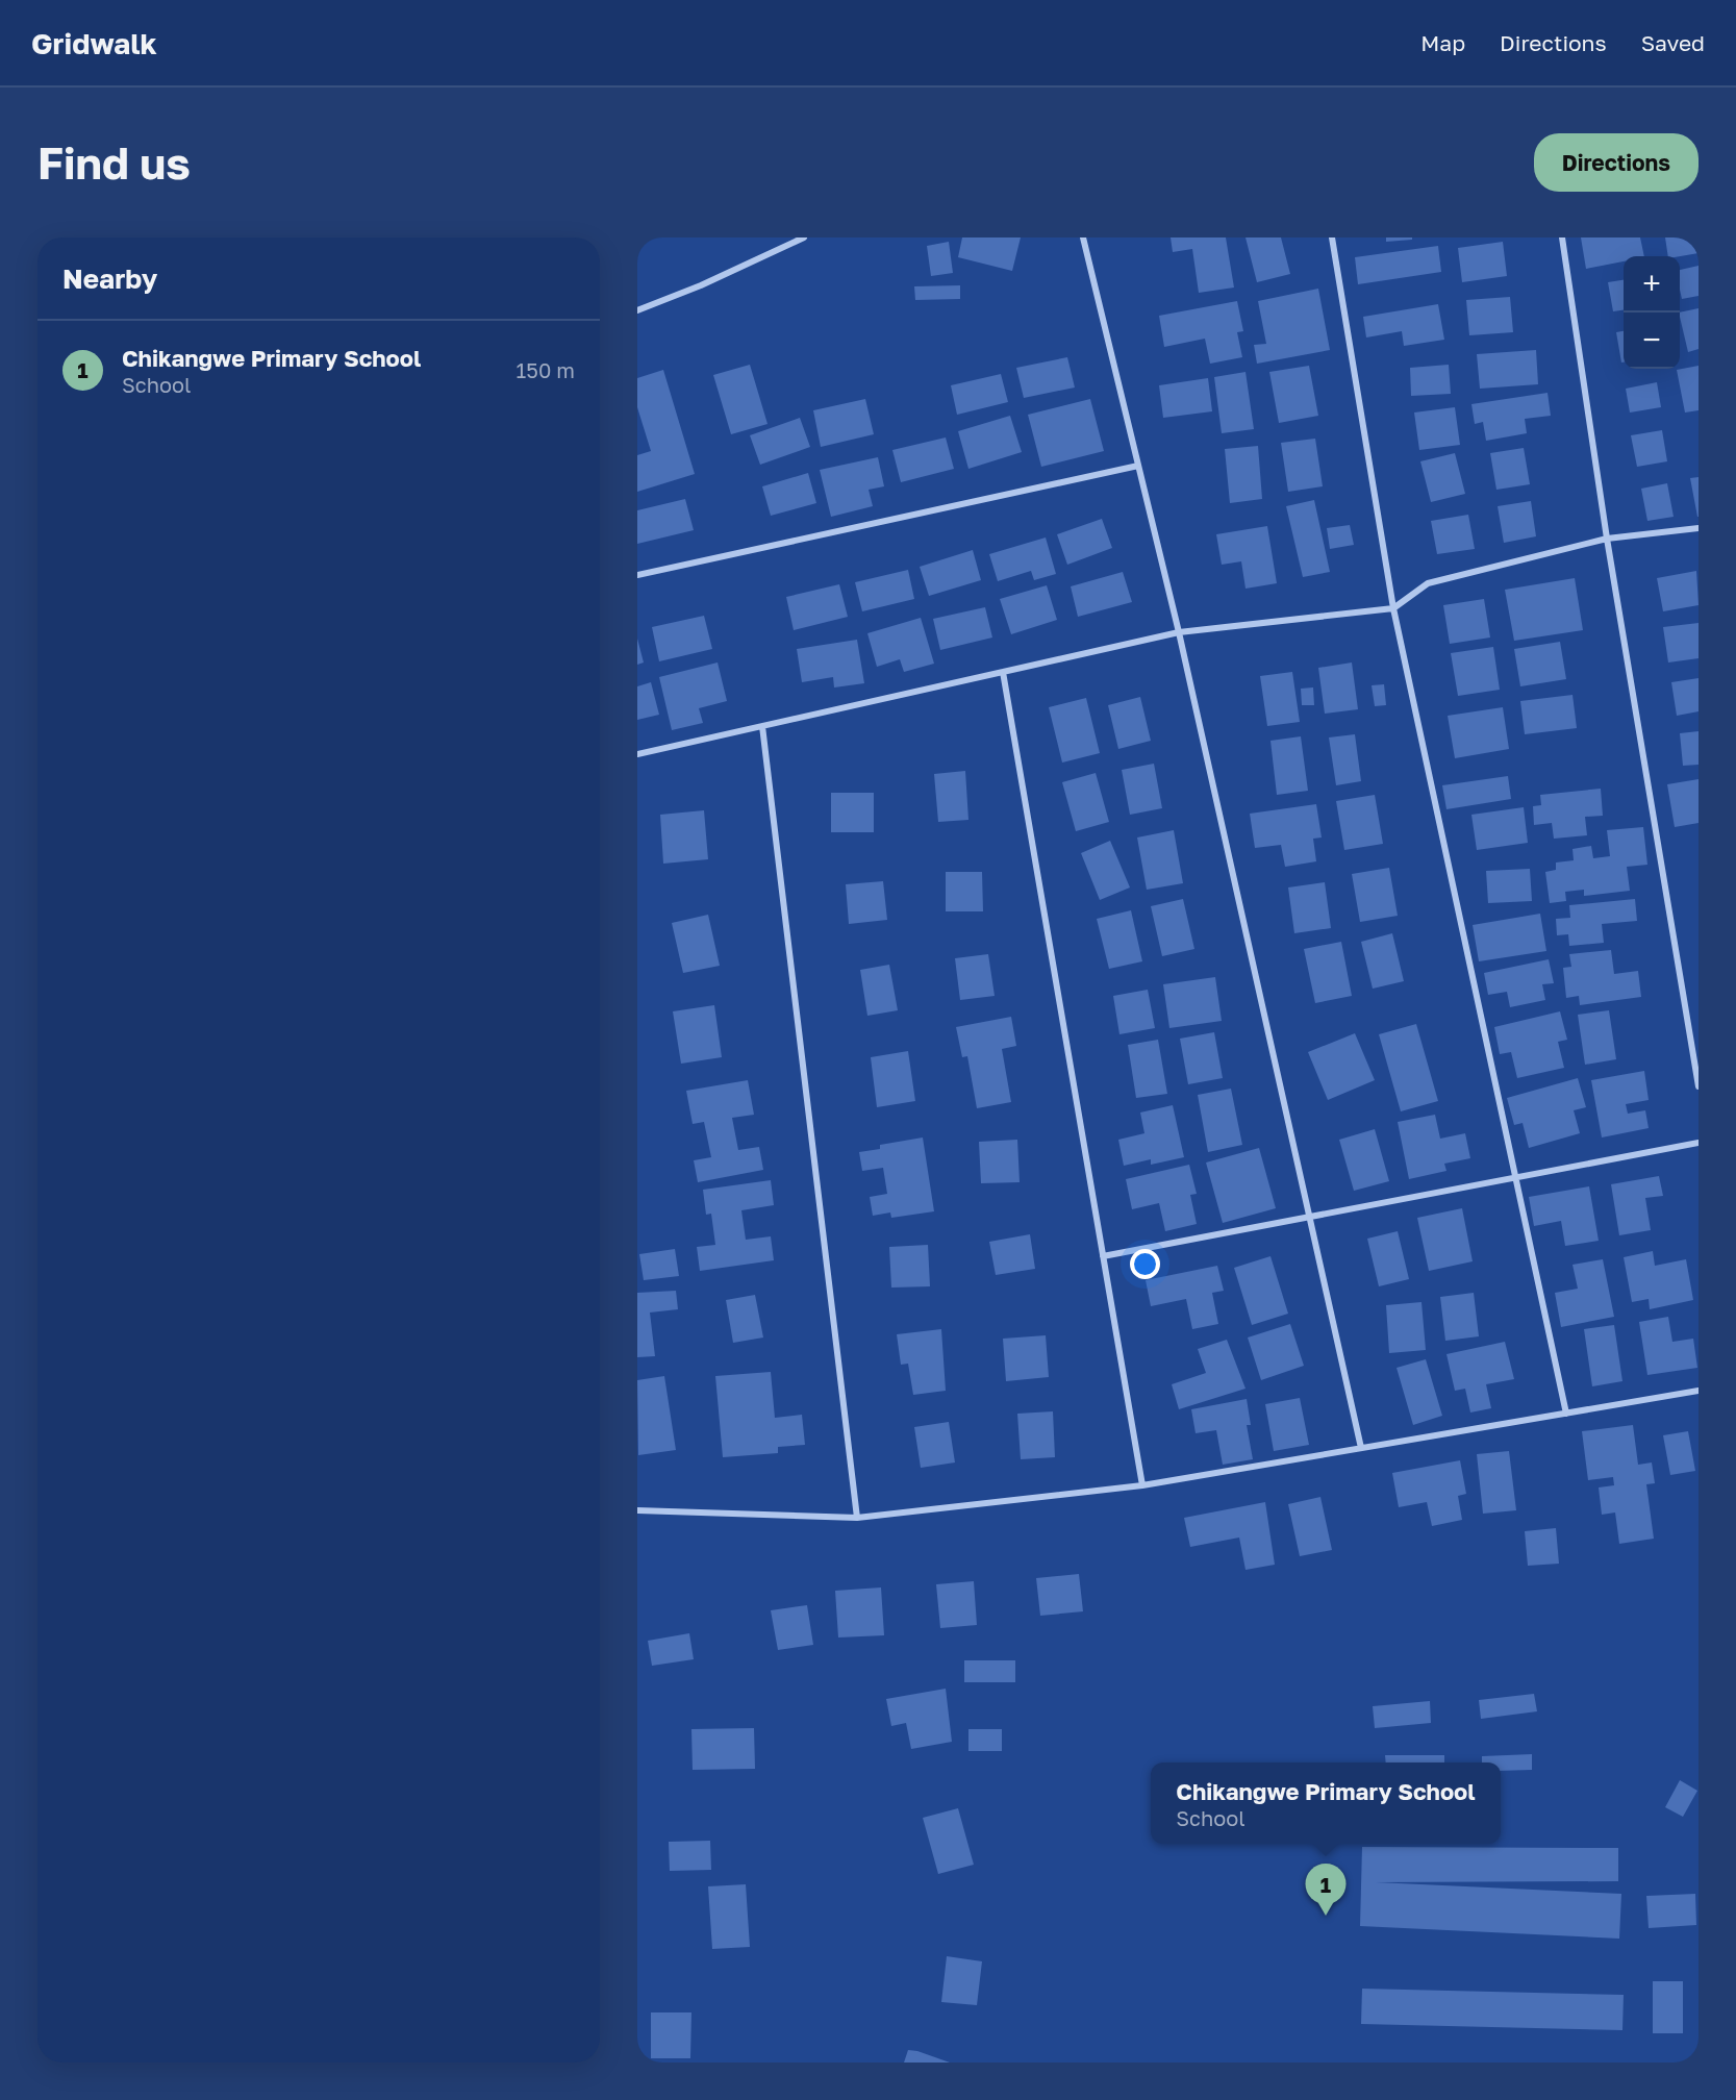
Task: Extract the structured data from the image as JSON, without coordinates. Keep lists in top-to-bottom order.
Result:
{
  "page": {
    "header": "Gridwalk",
    "nav": ["Map", "Directions", "Saved"],
    "buttons": "Directions",
    "title": "Find us",
    "heading": "Nearby",
    "map_buttons": ["+", "−"],
    "list": [
      {
        "mark": "1",
        "name": "Chikangwe Primary School",
        "note": "School",
        "value": "150 m"
      }
    ],
    "popup": ["Chikangwe Primary School", "School"],
    "pins": "1"
  }
}
